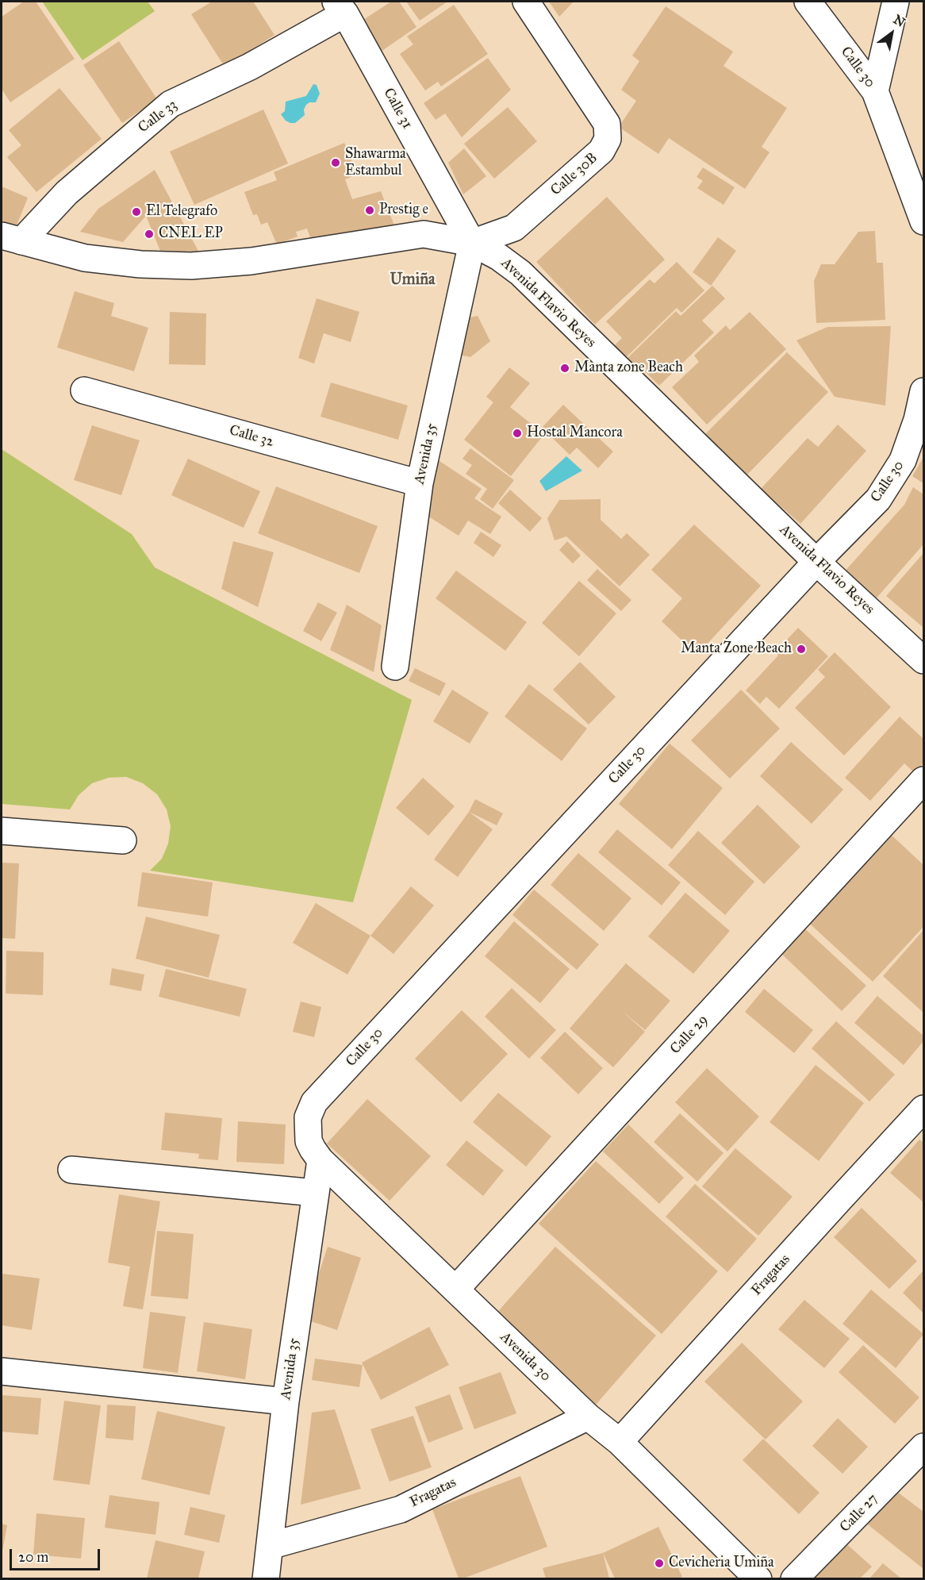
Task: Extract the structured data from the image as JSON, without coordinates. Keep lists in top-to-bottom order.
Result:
{
  "streets": {
    "street": [
      "Calle 30",
      "Calle 31",
      "Calle 33",
      "Calle 30B",
      "Avenida Flavio Reyes",
      "Calle 32",
      "Avenida 35",
      "Calle 29",
      "Fragatas",
      "Avenida 30",
      "Calle 27"
    ]
  },
  "crossings": [
    ["Calle 30", "Avenida Flavio Reyes"],
    ["Calle 30", "Avenida 30"],
    ["Calle 31", "Calle 33"],
    ["Calle 31", "Calle 30B"],
    ["Calle 31", "Avenida Flavio Reyes"],
    ["Calle 31", "Avenida 35"],
    ["Calle 33", "Avenida Flavio Reyes"],
    ["Calle 30B", "Avenida Flavio Reyes"],
    ["Calle 30B", "Avenida 35"],
    ["Avenida Flavio Reyes", "Avenida 35"],
    ["Calle 32", "Avenida 35"],
    ["Avenida 35", "Fragatas"],
    ["Avenida 35", "Avenida 30"],
    ["Calle 29", "Avenida 30"],
    ["Fragatas", "Avenida 30"]
  ],
  "districts": ["Umiña"],
  "places": [
    "Shawarma Estambul",
    "Prestig e",
    "El Telegrafo",
    "CNEL EP",
    "Manta zone Beach",
    "Hostal Mancora",
    "Manta Zone Beach",
    "Cevicheria Umiña"
  ],
  "scale_bar": "20 m",
  "north": "top right"
}
